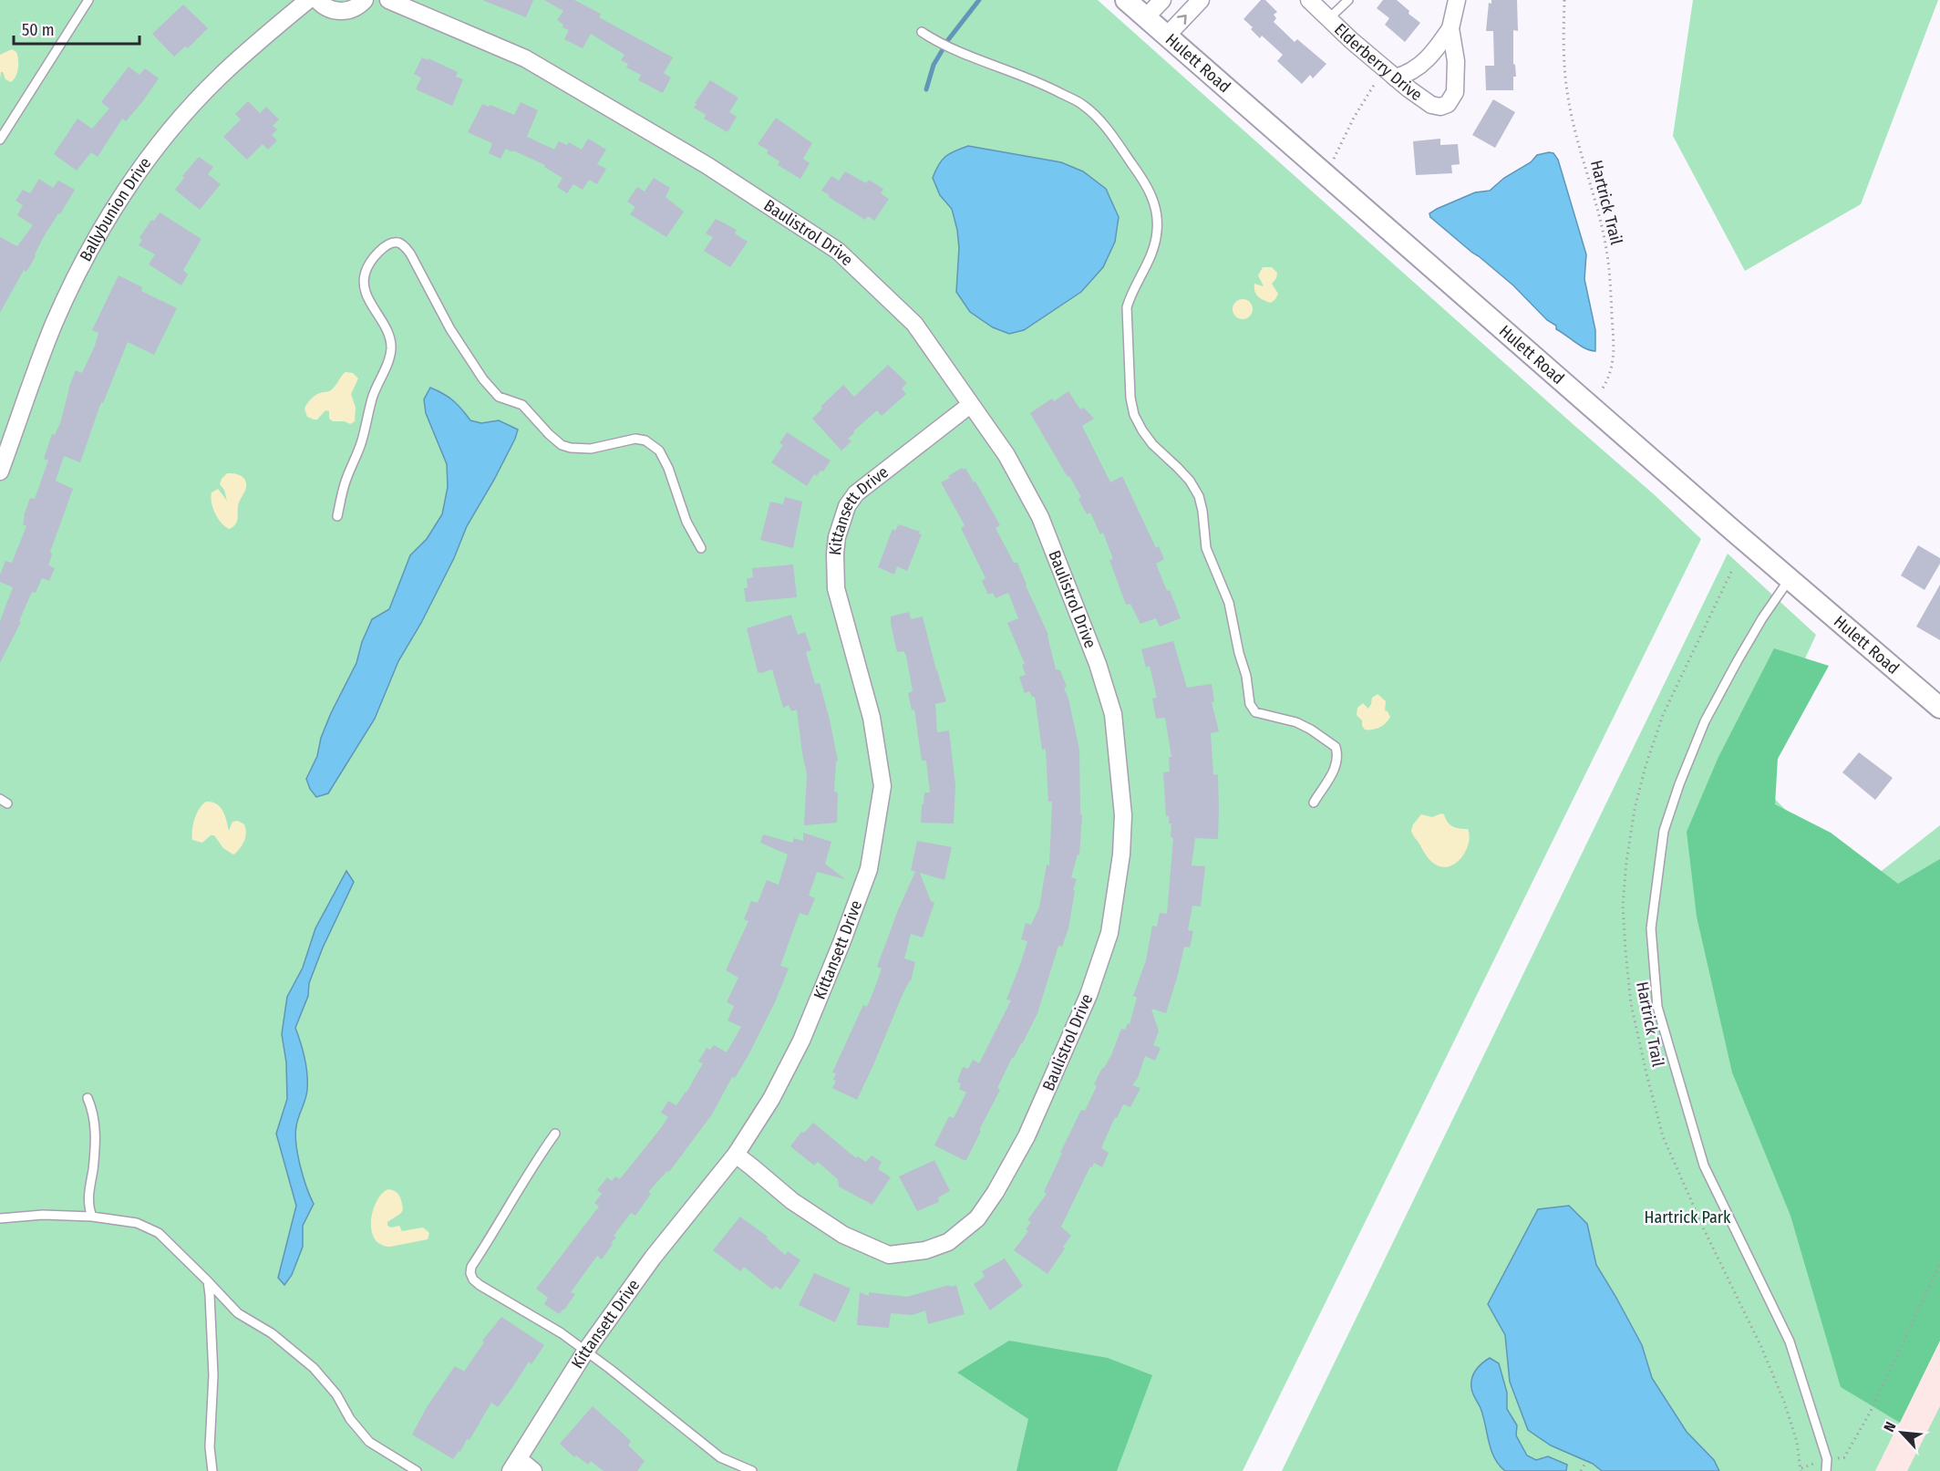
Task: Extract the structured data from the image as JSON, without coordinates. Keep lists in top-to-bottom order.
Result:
{
  "streets": {
    "street": [
      "Elderberry Drive",
      "Hulett Road",
      "Ballybunion Drive",
      "Baulistrol Drive",
      "Kittansett Drive"
    ],
    "path": ["Hartrick Trail"]
  },
  "crossings": [
    ["Hulett Road", "Hartrick Trail"],
    ["Baulistrol Drive", "Kittansett Drive"]
  ],
  "parks": ["Hartrick Park"],
  "scale_bar": "50 m",
  "north": "top left"
}
